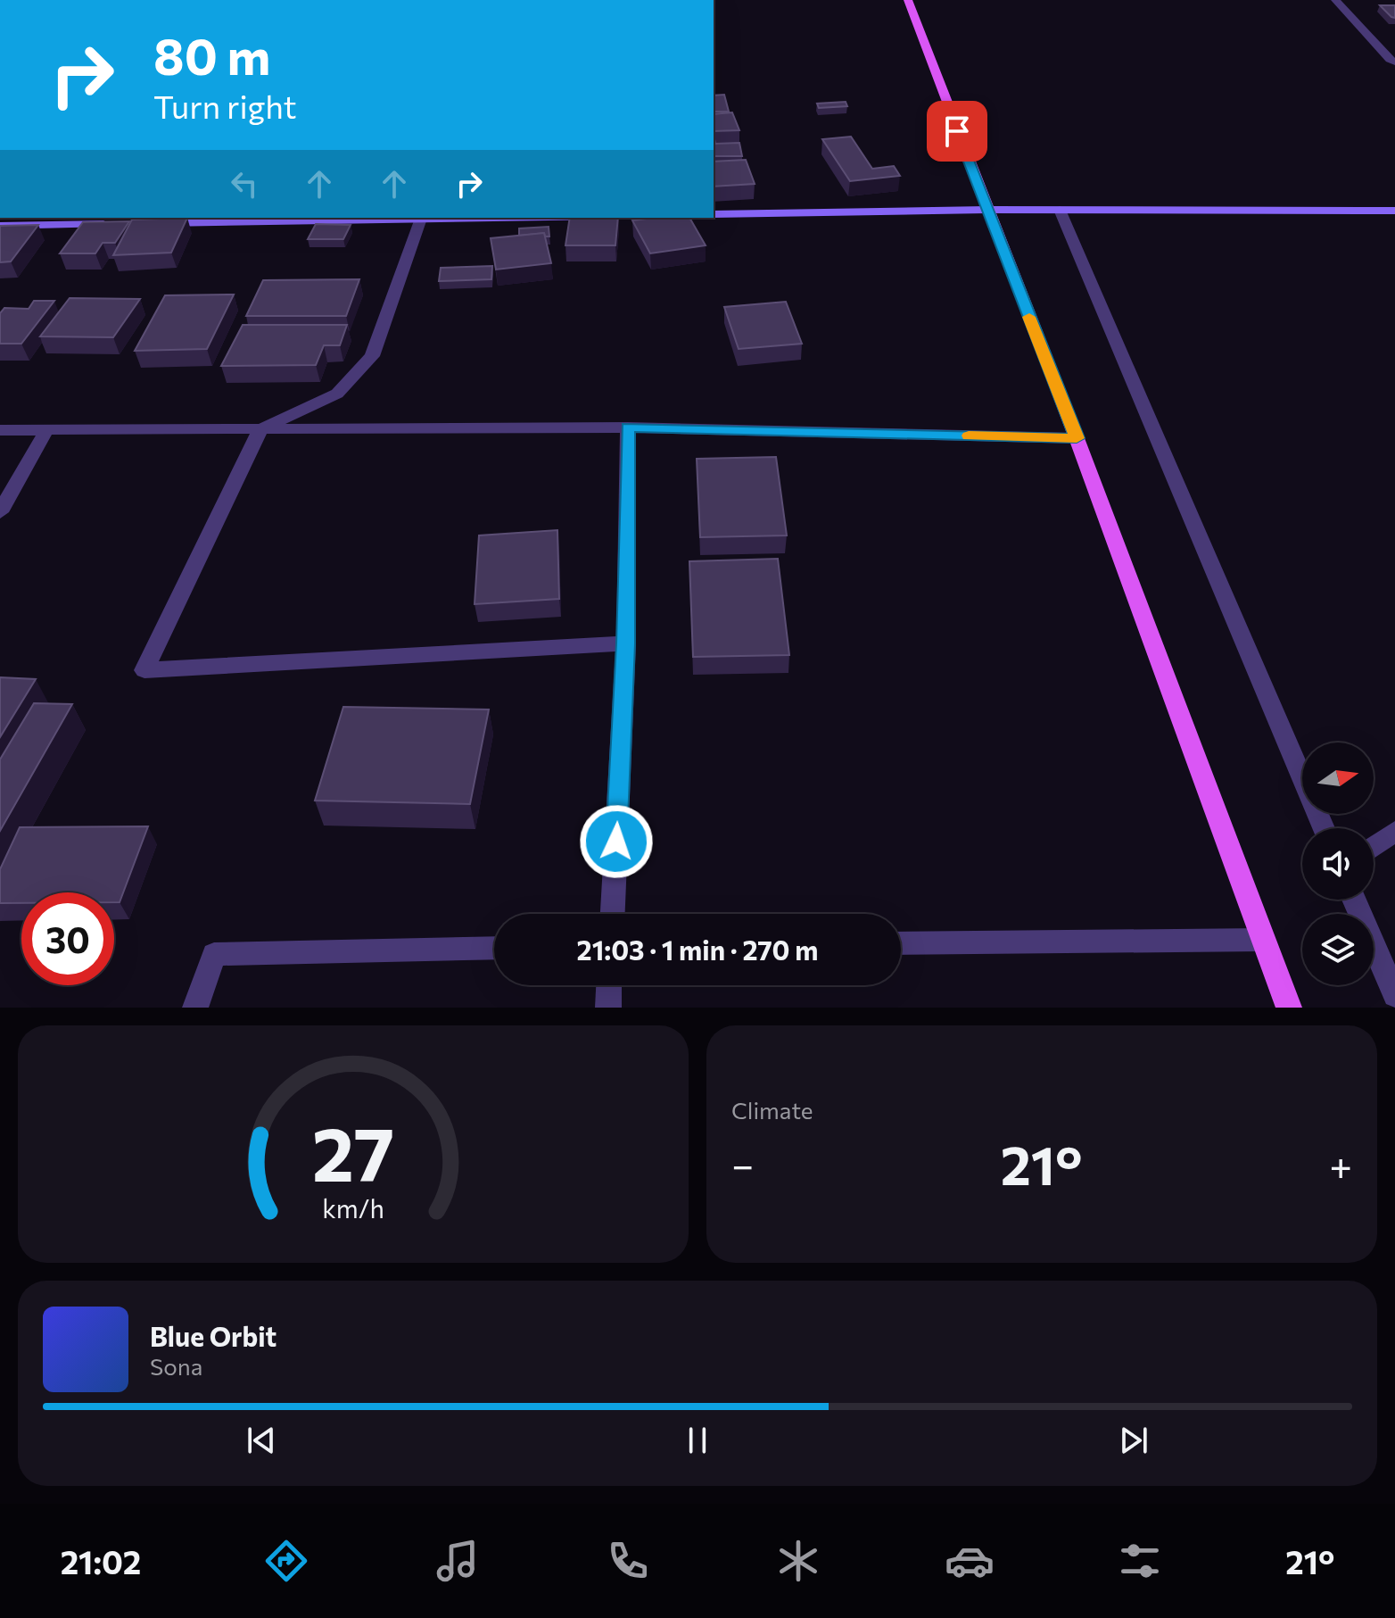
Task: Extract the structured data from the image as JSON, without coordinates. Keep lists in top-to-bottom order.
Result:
{
  "north": "right",
  "page": {
    "turn": ["80 m", "Turn right"],
    "limit": "30",
    "trip": "21:03 · 1 min · 270 m",
    "tile": "Climate",
    "heat": ["−", "21°", "+"],
    "song": ["Blue Orbit", "Sona"],
    "tabs": ["21:02", "21°"],
    "gauge": ["27", "km/h"]
  }
}
